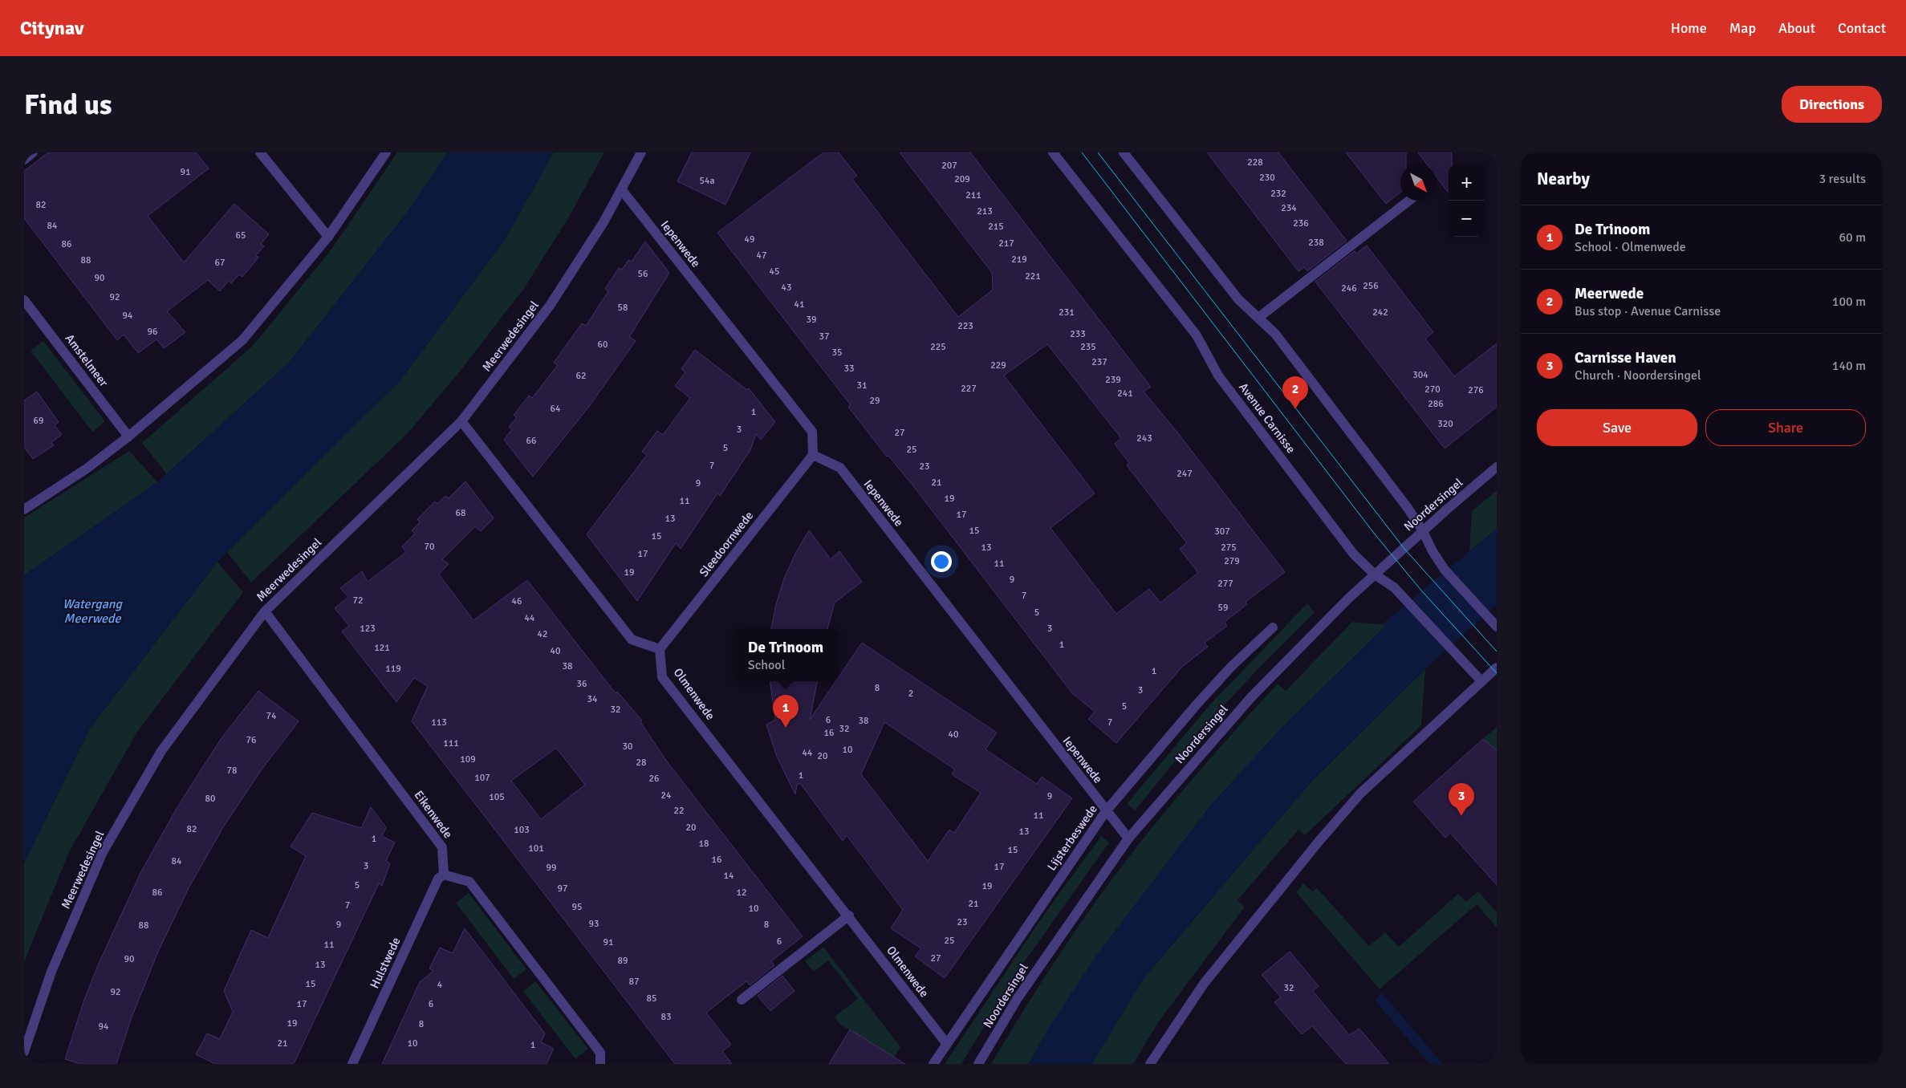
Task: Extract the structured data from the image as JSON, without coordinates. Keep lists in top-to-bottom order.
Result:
{
  "streets": {
    "street": [
      "Iepenwede",
      "Meerwedesingel",
      "Amstelmeer",
      "Avenue Carnisse",
      "Noordersingel",
      "Sleedoornwede",
      "Olmenwede",
      "Eikenwede",
      "Lijsterbeswede",
      "Hulstwede"
    ]
  },
  "crossings": [
    ["Iepenwede", "Meerwedesingel"],
    ["Iepenwede", "Noordersingel"],
    ["Iepenwede", "Sleedoornwede"],
    ["Iepenwede", "Lijsterbeswede"],
    ["Meerwedesingel", "Eikenwede"],
    ["Avenue Carnisse", "Noordersingel"],
    ["Sleedoornwede", "Olmenwede"],
    ["Olmenwede", "Lijsterbeswede"],
    ["Eikenwede", "Hulstwede"]
  ],
  "water": ["Watergang Meerwede"],
  "house_numbers": [
    "228",
    "207",
    "91",
    "230",
    "209",
    "54a",
    "232",
    "211",
    "82",
    "234",
    "213",
    "236",
    "84",
    "215",
    "65",
    "49",
    "238",
    "217",
    "86",
    "47",
    "219",
    "88",
    "67",
    "45",
    "56",
    "221",
    "90",
    "256",
    "43",
    "246",
    "92",
    "41",
    "58",
    "231",
    "242",
    "94",
    "39",
    "223",
    "96",
    "233",
    "37",
    "60",
    "225",
    "235",
    "35",
    "237",
    "229",
    "33",
    "304",
    "62",
    "239",
    "31",
    "227",
    "270",
    "276",
    "241",
    "29",
    "286",
    "64",
    "1",
    "69",
    "320",
    "3",
    "27",
    "243",
    "66",
    "5",
    "25",
    "7",
    "23",
    "247",
    "21",
    "9",
    "19",
    "11",
    "68",
    "17",
    "13",
    "15",
    "307",
    "15",
    "70",
    "13",
    "275",
    "17",
    "279",
    "11",
    "19",
    "9",
    "277",
    "7",
    "72",
    "46",
    "59",
    "5",
    "44",
    "123",
    "3",
    "42",
    "1",
    "121",
    "40",
    "38",
    "119",
    "1",
    "36",
    "8",
    "3",
    "2",
    "34",
    "5",
    "32",
    "74",
    "6",
    "38",
    "113",
    "7",
    "32",
    "16",
    "40",
    "76",
    "111",
    "30",
    "10",
    "44",
    "20",
    "109",
    "28",
    "78",
    "1",
    "107",
    "26",
    "24",
    "9",
    "105",
    "80",
    "22",
    "11",
    "20",
    "82",
    "103",
    "13",
    "1",
    "18",
    "101",
    "15",
    "16",
    "84",
    "3",
    "17",
    "99",
    "14",
    "5",
    "19",
    "97",
    "86",
    "12",
    "21",
    "7",
    "95",
    "10",
    "23",
    "93",
    "9",
    "8",
    "88",
    "25",
    "6",
    "91",
    "11",
    "27",
    "90",
    "89",
    "13",
    "87",
    "15",
    "4",
    "32",
    "92",
    "85",
    "17",
    "6",
    "83",
    "19",
    "8",
    "94",
    "21",
    "10",
    "1"
  ],
  "north": "bottom right",
  "page": {
    "header": "Citynav",
    "nav": [
      "Home",
      "Map",
      "About",
      "Contact"
    ],
    "buttons": [
      "Directions",
      ["Save", "Share"]
    ],
    "title": "Find us",
    "heading": ["Nearby", "3 results"],
    "map_buttons": ["+", "−"],
    "list": [
      {
        "mark": "1",
        "name": "De Trinoom",
        "note": "School · Olmenwede",
        "value": "60 m"
      },
      {
        "mark": "2",
        "name": "Meerwede",
        "note": "Bus stop · Avenue Carnisse",
        "value": "100 m"
      },
      {
        "mark": "3",
        "name": "Carnisse Haven",
        "note": "Church · Noordersingel",
        "value": "140 m"
      }
    ],
    "pins": ["2", "1", "3"],
    "popup": ["De Trinoom", "School"]
  }
}
